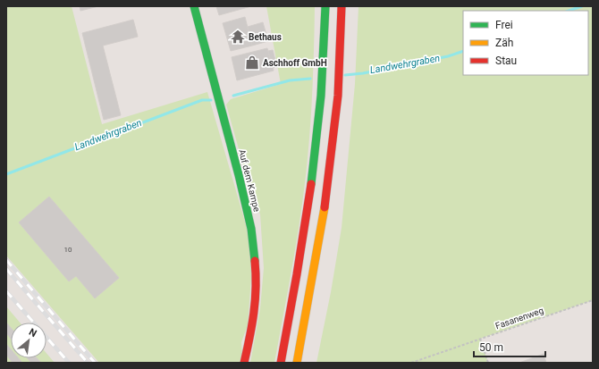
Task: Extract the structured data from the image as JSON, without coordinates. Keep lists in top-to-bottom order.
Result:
{
  "streets": {
    "main road": ["Auf dem Kampe"],
    "path": ["Fasanenweg"]
  },
  "water": ["Landwehrgraben"],
  "places": {
    "temple": ["Bethaus"],
    "shop": ["Aschhoff GmbH"]
  },
  "house_numbers": ["10"],
  "legend": ["Frei", "Zäh", "Stau"],
  "scale_bar": "50 m",
  "north": "top right"
}
